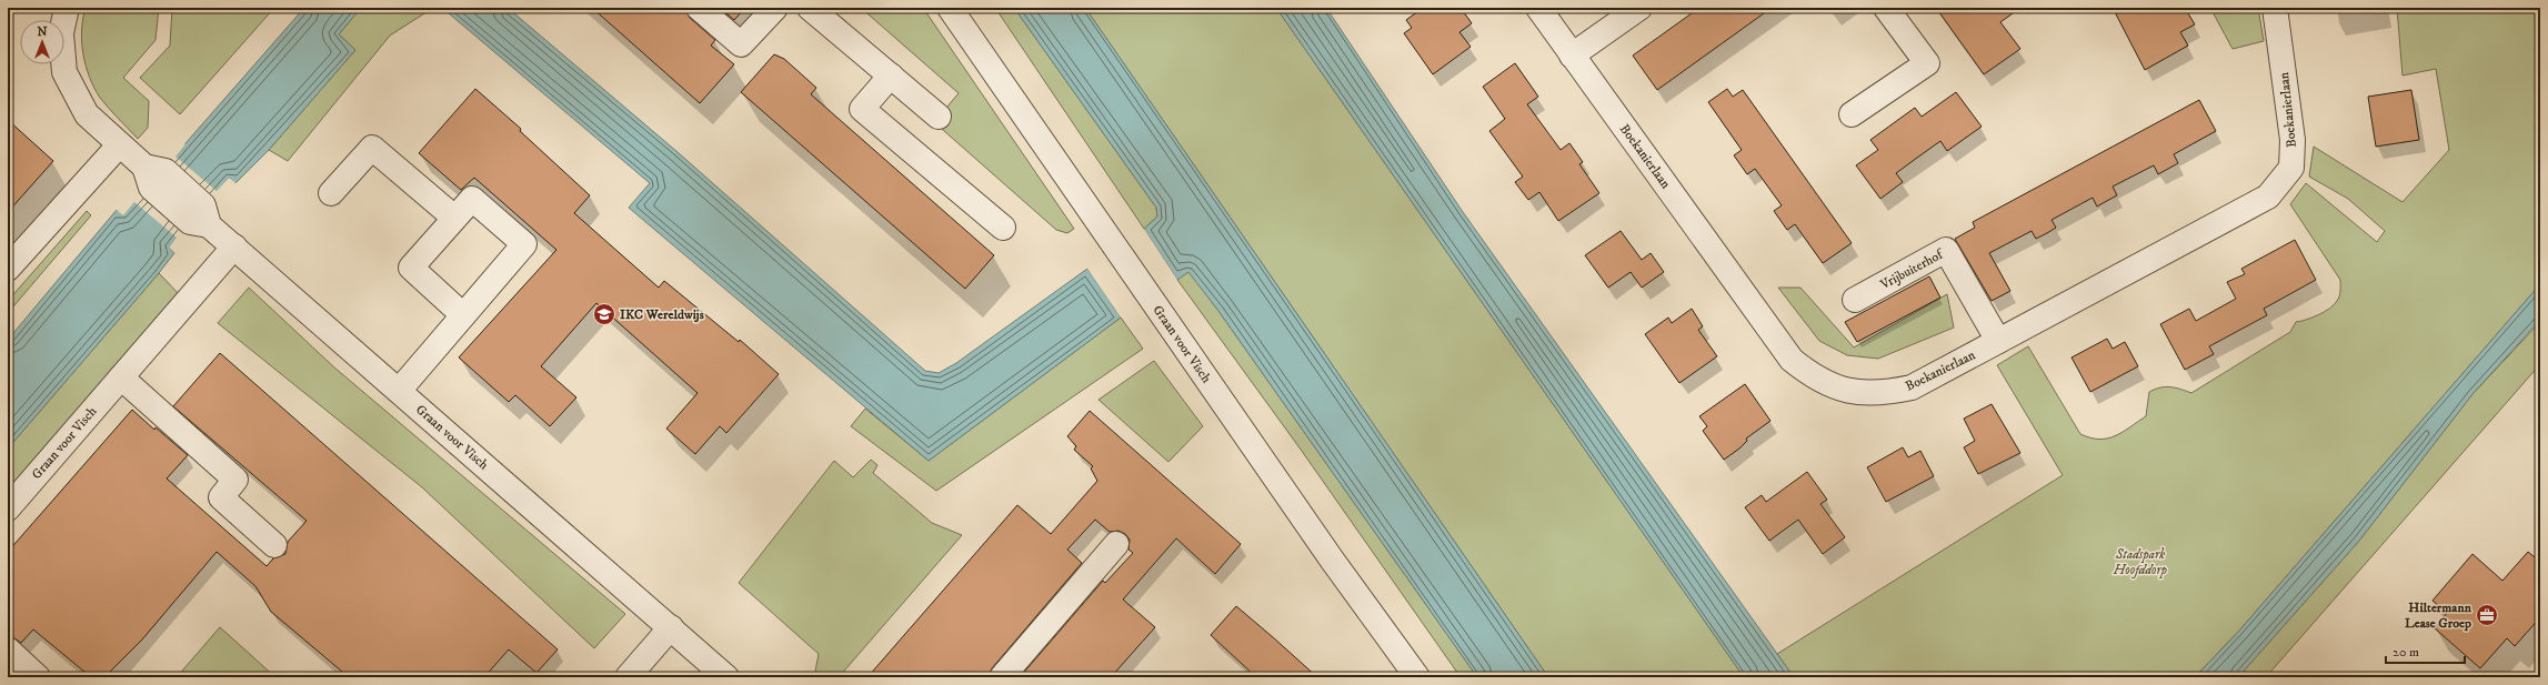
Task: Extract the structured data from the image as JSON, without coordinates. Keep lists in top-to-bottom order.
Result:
{
  "streets": {
    "street": ["Boekanierlaan", "Vrijbuiterhof", "Graan voor Visch"]
  },
  "crossings": [
    ["Boekanierlaan", "Vrijbuiterhof"]
  ],
  "parks": ["Stadspark Hoofddorp"],
  "places": {
    "school or university": ["IKC Wereldwijs"],
    "office": ["Hiltermann Lease Groep"]
  },
  "scale_bar": "20 m",
  "north": "top"
}
